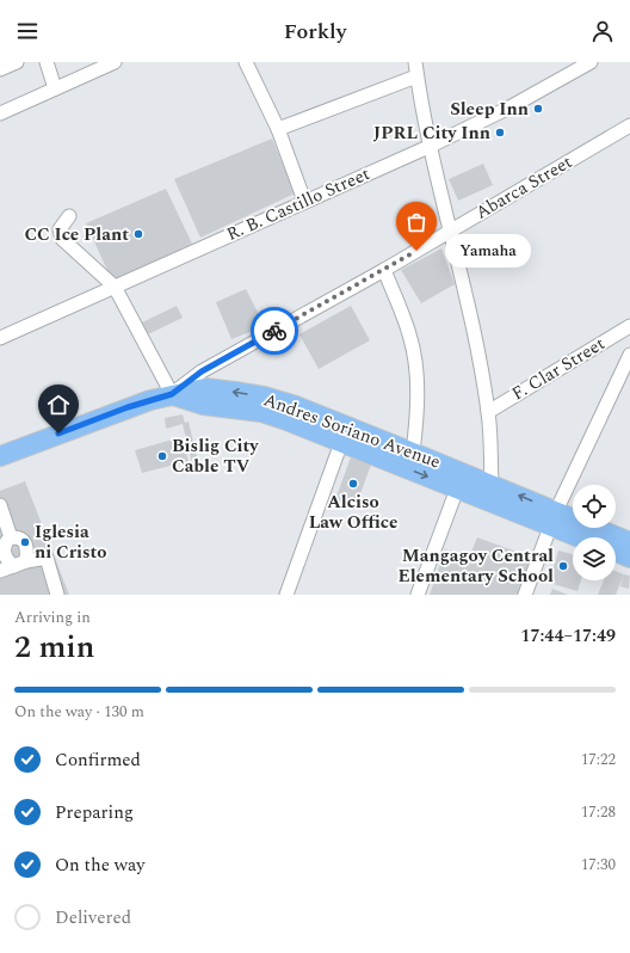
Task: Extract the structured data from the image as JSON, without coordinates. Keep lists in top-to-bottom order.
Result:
{
  "streets": {
    "highway": ["Andres Soriano Avenue"],
    "street": ["Abarca Street", "R. B. Castillo Street", "F. Clar Street"]
  },
  "crossings": [
    ["Abarca Street", "Andres Soriano Avenue"]
  ],
  "places": [
    "Sleep Inn",
    "JPRL City Inn",
    "CC Ice Plant",
    "Yamaha",
    "Bislig City Cable TV",
    "Alciso Law Office",
    "Iglesia ni Cristo",
    "Mangagoy Central Elementary School"
  ],
  "page": {
    "header": "Forkly",
    "bubble": "Yamaha",
    "heading": ["2 min", "Arriving in", "17:44–17:49"],
    "bar": "On the way · 130 m",
    "list": [
      ["Confirmed", "17:22"],
      ["Preparing", "17:28"],
      ["On the way", "17:30"],
      "Delivered"
    ]
  }
}
